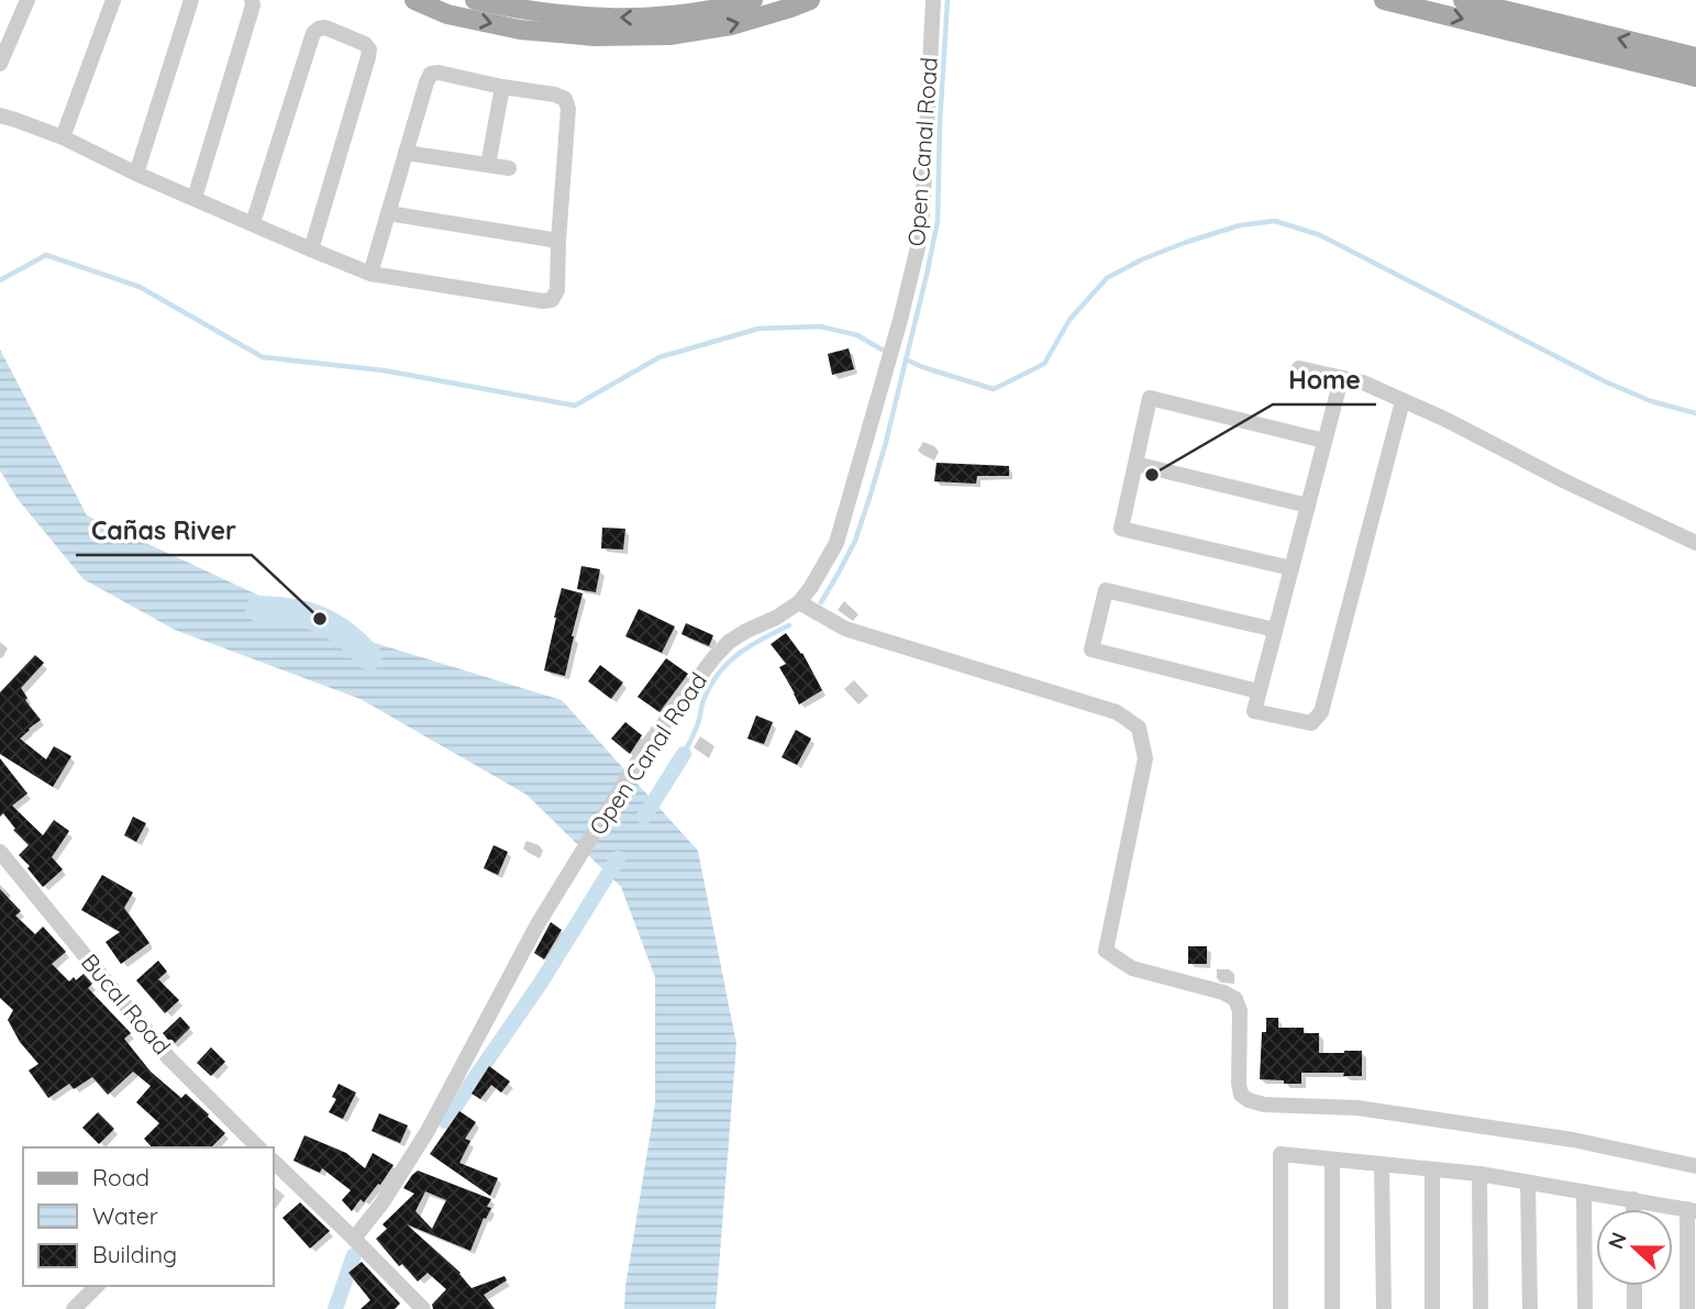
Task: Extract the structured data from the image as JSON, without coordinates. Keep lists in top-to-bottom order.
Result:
{
  "streets": {
    "street": ["Open Canal Road", "Bucal Road"]
  },
  "places": ["Home", "Cañas River"],
  "legend": ["Road", "Water", "Building"],
  "north": "left"
}
